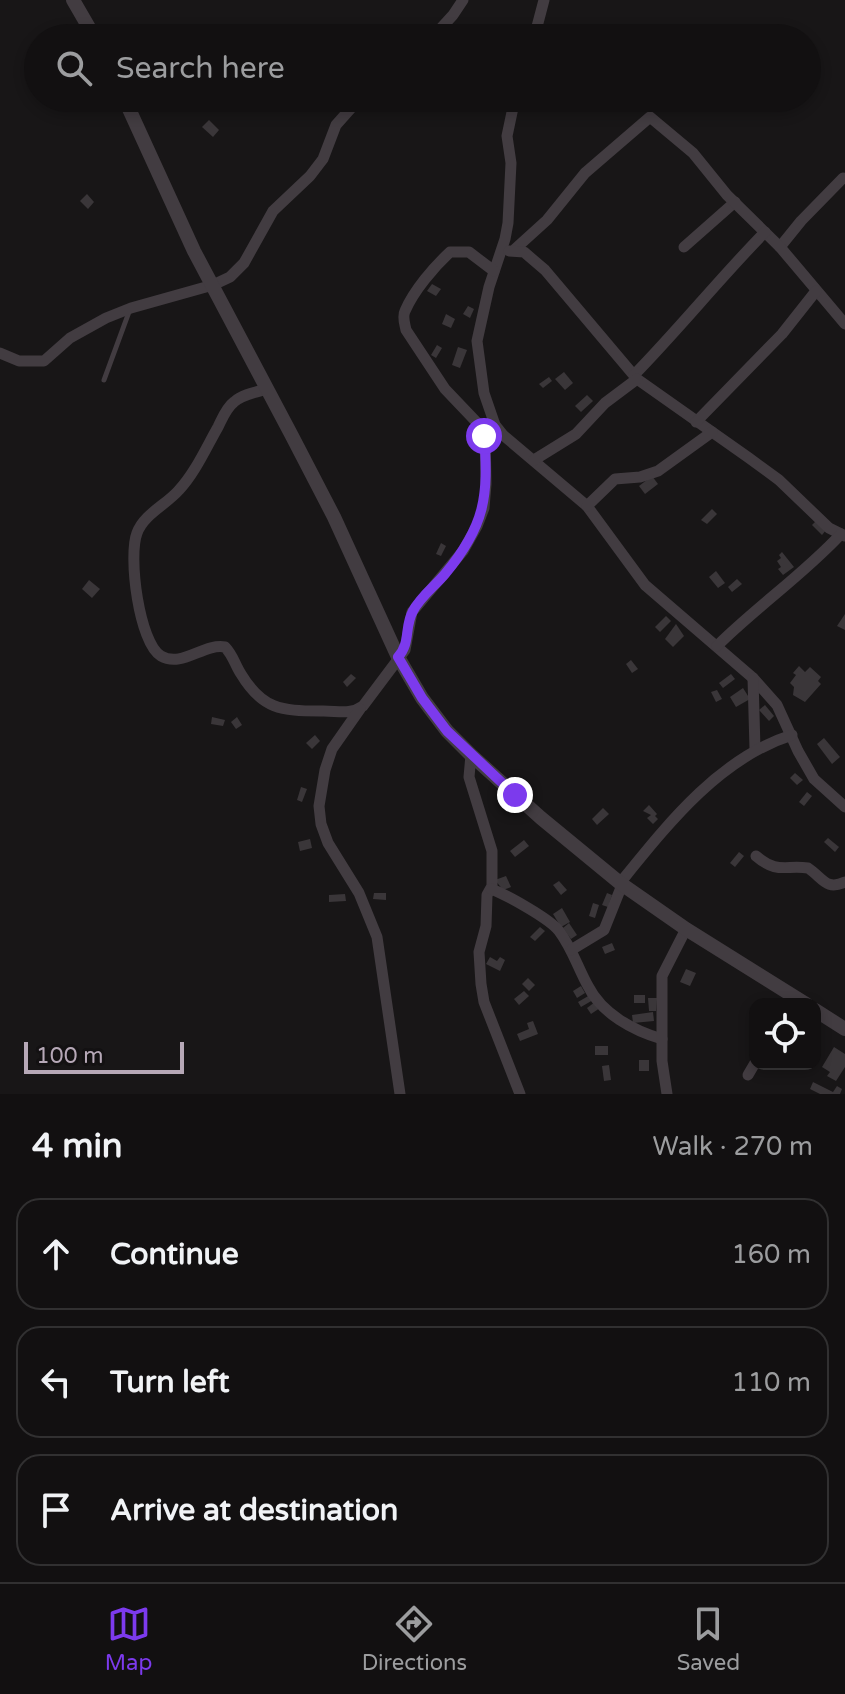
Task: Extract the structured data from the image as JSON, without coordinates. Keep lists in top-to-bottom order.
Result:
{
  "scale_bar": "100 m",
  "page": {
    "search": "Search here",
    "scale": "100 m",
    "heading": ["4 min", "Walk · 270 m"],
    "list": [
      ["Continue", "160 m"],
      ["Turn left", "110 m"],
      "Arrive at destination"
    ],
    "nav": ["Map", "Directions", "Saved"]
  }
}
